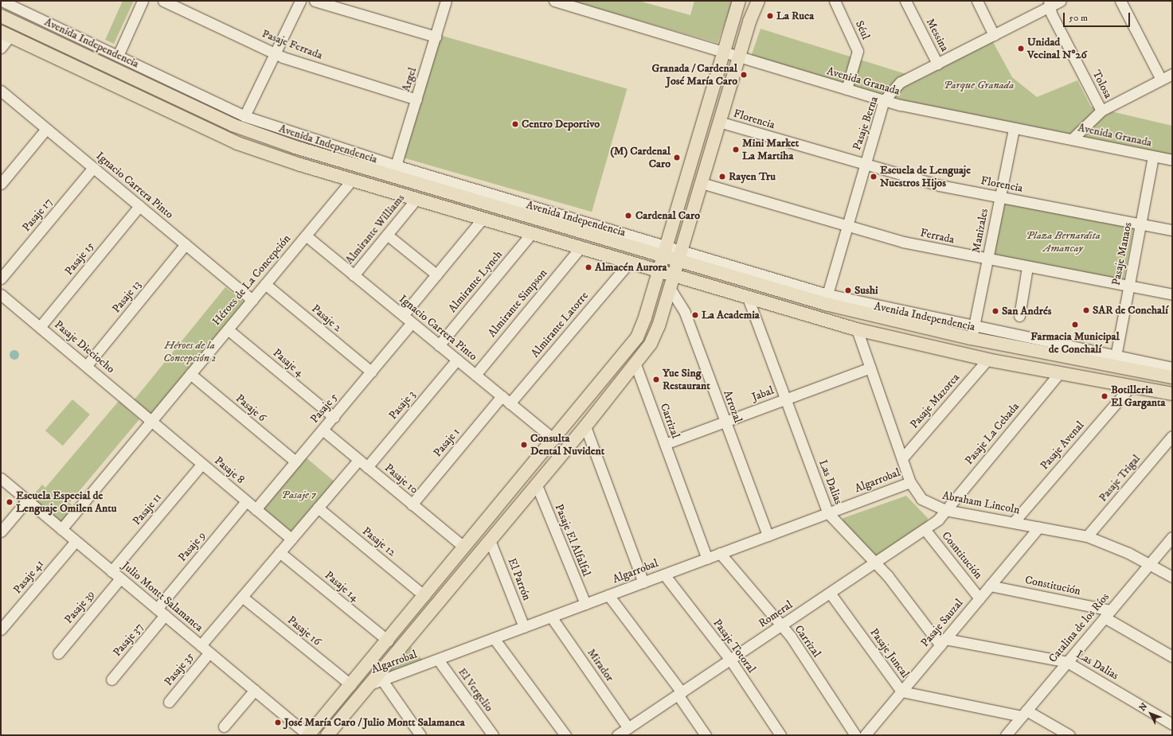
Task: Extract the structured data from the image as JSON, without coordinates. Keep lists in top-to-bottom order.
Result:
{
  "streets": {
    "main road": ["Avenida Independencia"],
    "street": [
      "Séul",
      "Messina",
      "Pasaje Ferrada",
      "Argel",
      "Avenida Granada",
      "Tolosa",
      "Florencia",
      "Pasaje Berna",
      "Ignacio Carrera Pinto",
      "Pasaje 17",
      "Almirante Williams",
      "Manizales",
      "Ferrada",
      "Pasaje Manaos",
      "Pasaje 15",
      "Héroes de La Concepción",
      "Almirante Lynch",
      "Pasaje 13",
      "Almirante Simpson",
      "Pasaje 2",
      "Almirante Latorre",
      "Pasaje Dieciocho",
      "Pasaje 4",
      "Jabal",
      "Pasaje Mazorca",
      "Pasaje 3",
      "Arrozal",
      "Pasaje 6",
      "Pasaje 5",
      "Carrizal",
      "Pasaje La Cebada",
      "Pasaje 1",
      "Pasaje Avenal",
      "Pasaje 8",
      "Pasaje Trigal",
      "Pasaje 10",
      "Algarrobal",
      "Las Dalias",
      "Abraham Lincoln",
      "Pasaje 11",
      "Pasaje El Alfalfal",
      "Pasaje 12",
      "Pasaje 9",
      "Cosntitución",
      "Pasaje 41",
      "El Parrón",
      "Constitución",
      "Pasaje 14",
      "Julio Montt Salamanca",
      "Pasaje 39",
      "Romeral",
      "Pasaje Sauzal",
      "Catalina de los Ríos",
      "Pasaje 16",
      "Pasaje 37",
      "Pasaje Totoral",
      "Pasaje Juncal",
      "Mirador",
      "Pasaje 35",
      "El Vergelio"
    ]
  },
  "crossings": [
    ["Séul", "Avenida Granada"],
    ["Messina", "Pasaje Berna"],
    ["Avenida Independencia", "Argel"],
    ["Avenida Independencia", "Pasaje Berna"],
    ["Avenida Independencia", "Manizales"],
    ["Avenida Independencia", "Pasaje Manaos"],
    ["Pasaje Ferrada", "Argel"],
    ["Avenida Granada", "Pasaje Berna"],
    ["Avenida Granada", "Manizales"],
    ["Avenida Granada", "Pasaje Manaos"],
    ["Tolosa", "Pasaje Berna"],
    ["Florencia", "Pasaje Berna"],
    ["Florencia", "Manizales"],
    ["Florencia", "Pasaje Manaos"],
    ["Pasaje Berna", "Ferrada"],
    ["Ignacio Carrera Pinto", "Pasaje 17"],
    ["Ignacio Carrera Pinto", "Almirante Williams"],
    ["Ignacio Carrera Pinto", "Pasaje 15"],
    ["Ignacio Carrera Pinto", "Héroes de La Concepción"],
    ["Ignacio Carrera Pinto", "Almirante Lynch"],
    ["Ignacio Carrera Pinto", "Pasaje 13"],
    ["Ignacio Carrera Pinto", "Almirante Simpson"],
    ["Ignacio Carrera Pinto", "Almirante Latorre"],
    ["Ignacio Carrera Pinto", "Pasaje 3"],
    ["Ignacio Carrera Pinto", "Pasaje 5"],
    ["Ignacio Carrera Pinto", "Pasaje 1"],
    ["Manizales", "Ferrada"],
    ["Ferrada", "Pasaje Manaos"],
    ["Pasaje 15", "Pasaje Dieciocho"],
    ["Héroes de La Concepción", "Pasaje 2"],
    ["Héroes de La Concepción", "Pasaje Dieciocho"],
    ["Héroes de La Concepción", "Pasaje 4"],
    ["Héroes de La Concepción", "Pasaje 6"],
    ["Héroes de La Concepción", "Pasaje 8"],
    ["Héroes de La Concepción", "Julio Montt Salamanca"],
    ["Pasaje 13", "Pasaje Dieciocho"],
    ["Pasaje 2", "Pasaje 5"],
    ["Pasaje Dieciocho", "Pasaje 8"],
    ["Pasaje 4", "Pasaje 5"],
    ["Jabal", "Arrozal"],
    ["Jabal", "Carrizal"],
    ["Jabal", "Las Dalias"],
    ["Jabal", "Abraham Lincoln"],
    ["Pasaje Mazorca", "Abraham Lincoln"],
    ["Pasaje 3", "Pasaje 10"],
    ["Arrozal", "Algarrobal"],
    ["Pasaje 6", "Pasaje 5"],
    ["Pasaje 5", "Pasaje 8"],
    ["Pasaje 5", "Pasaje 10"],
    ["Carrizal", "Algarrobal"],
    ["Carrizal", "Romeral"],
    ["Pasaje La Cebada", "Abraham Lincoln"],
    ["Pasaje La Cebada", "Romeral"],
    ["Pasaje 1", "Pasaje 10"],
    ["Pasaje Avenal", "Abraham Lincoln"],
    ["Pasaje 8", "Pasaje 11"],
    ["Pasaje 8", "Pasaje 9"],
    ["Pasaje Trigal", "Abraham Lincoln"],
    ["Algarrobal", "Las Dalias"],
    ["Algarrobal", "Abraham Lincoln"],
    ["Algarrobal", "Pasaje El Alfalfal"],
    ["Algarrobal", "El Parrón"],
    ["Algarrobal", "Pasaje Totoral"],
    ["Algarrobal", "Mirador"],
    ["Algarrobal", "El Vergelio"],
    ["Las Dalias", "Romeral"],
    ["Las Dalias", "Pasaje Sauzal"],
    ["Las Dalias", "Catalina de los Ríos"],
    ["Abraham Lincoln", "Romeral"],
    ["Abraham Lincoln", "Pasaje Sauzal"],
    ["Abraham Lincoln", "Catalina de los Ríos"],
    ["Pasaje 11", "Julio Montt Salamanca"],
    ["Pasaje 9", "Julio Montt Salamanca"],
    ["Cosntitución", "Romeral"],
    ["Cosntitución", "Pasaje Sauzal"],
    ["Pasaje 41", "Julio Montt Salamanca"],
    ["Constitución", "Pasaje Sauzal"],
    ["Constitución", "Catalina de los Ríos"],
    ["Julio Montt Salamanca", "Pasaje 39"],
    ["Julio Montt Salamanca", "Pasaje 37"],
    ["Julio Montt Salamanca", "Pasaje 35"],
    ["Romeral", "Pasaje Totoral"],
    ["Romeral", "Pasaje Juncal"],
    ["Romeral", "Mirador"],
    ["Pasaje Sauzal", "Pasaje Juncal"],
    ["Catalina de los Ríos", "Pasaje Juncal"]
  ],
  "parks": [
    "Parque Granada",
    "Plaza Bernardita Amancay",
    "Héroes de la Concepción 2",
    "Pasaje 7"
  ],
  "places": [
    "La Ruca",
    "Unidad Vecinal Nº26",
    "Granada / Cardenal José María Caro",
    "Centro Deportivo",
    "Mini Market La Martiha",
    "(M) Cardenal Caro",
    "Rayen Tru",
    "Escuela de Lenguaje Nuestros Hijos",
    "Cardenal Caro",
    "Almacén Aurora",
    "Sushi",
    "SAR de Conchalí",
    "San Andrés",
    "La Academia",
    "Farmacia Municipal de Conchalí",
    "Yue Sing Restaurant",
    "Botilleria El Garganta",
    "Consulta Dental Nuvident",
    "Escuela Especial de Lenguaje Omilen Antu",
    "José María Caro / Julio Montt Salamanca"
  ],
  "scale_bar": "50 m",
  "north": "top left"
}
